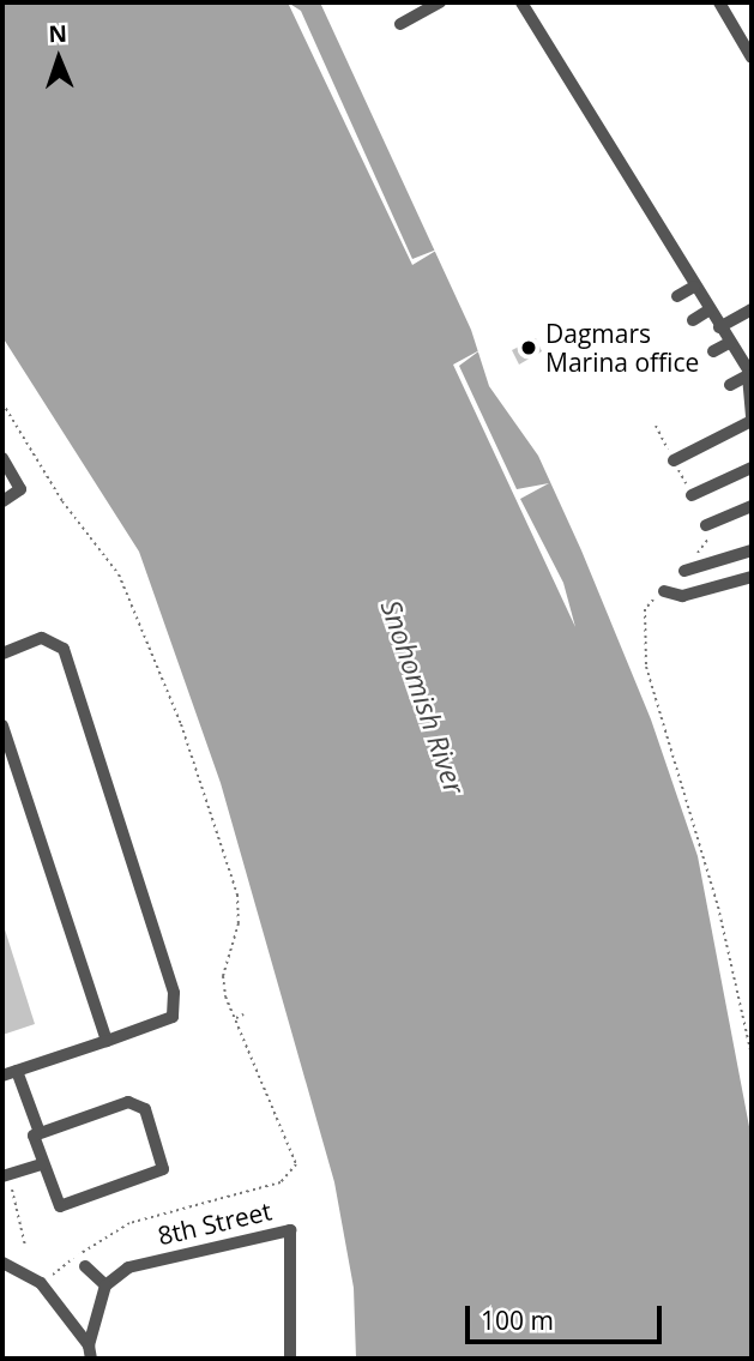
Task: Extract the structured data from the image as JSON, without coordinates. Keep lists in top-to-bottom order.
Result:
{
  "streets": {
    "street": ["8th Street"]
  },
  "water": ["Snohomish River"],
  "places": ["Dagmars Marina office"],
  "scale_bar": "100 m",
  "north": "top"
}
